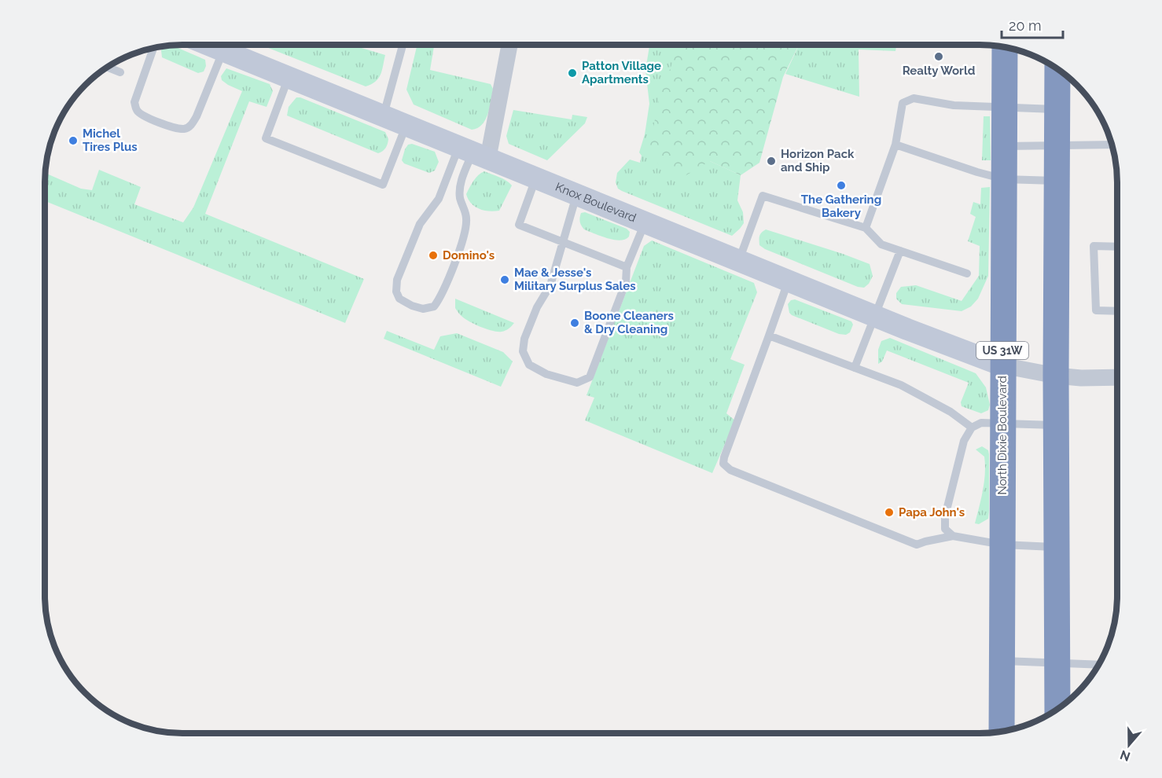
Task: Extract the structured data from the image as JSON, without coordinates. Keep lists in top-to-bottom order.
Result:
{
  "streets": {
    "highway": ["US 31W", "North Dixie Boulevard"],
    "main road": ["Knox Boulevard"]
  },
  "crossings": [
    ["Knox Boulevard", "North Dixie Boulevard"],
    ["US 31W", "North Dixie Boulevard"]
  ],
  "places": [
    "Realty World",
    "Patton Village Apartments",
    "Michel Tires Plus",
    "Horizon Pack and Ship",
    "The Gathering Bakery",
    "Domino's",
    "Mae & Jesse's Military Surplus Sales",
    "Boone Cleaners & Dry Cleaning",
    "Papa John's"
  ],
  "scale_bar": "20 m",
  "north": "bottom"
}
